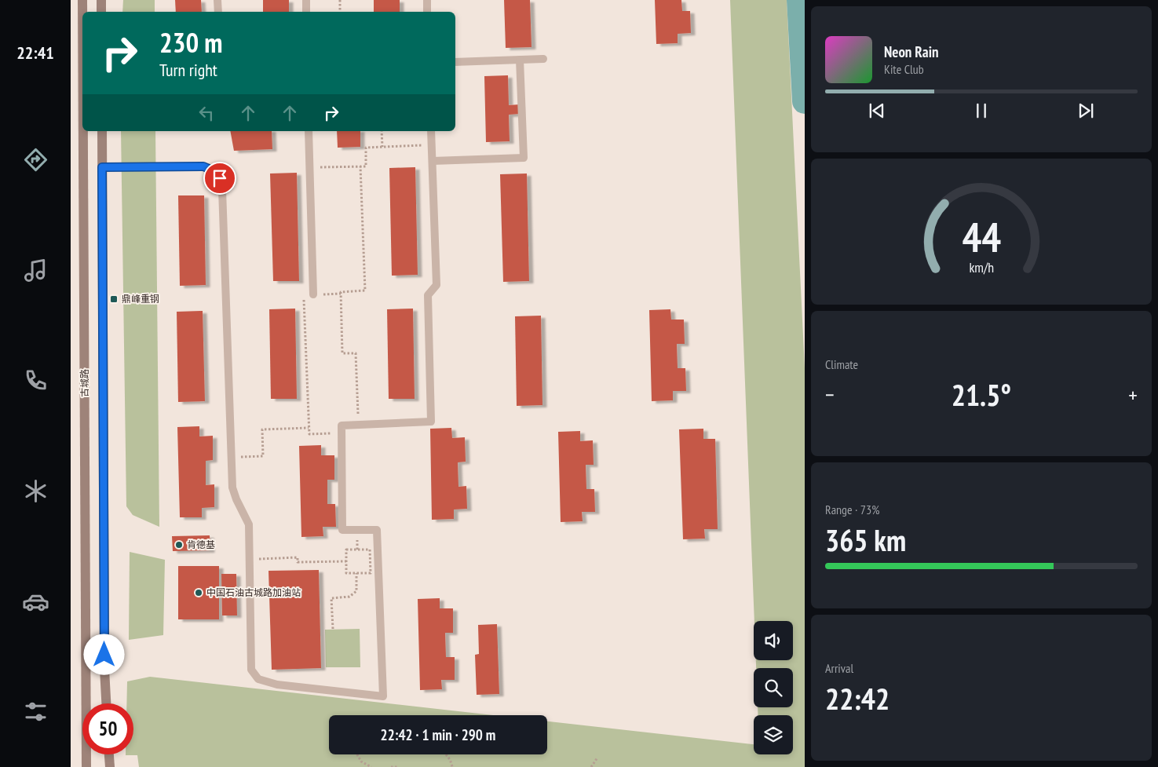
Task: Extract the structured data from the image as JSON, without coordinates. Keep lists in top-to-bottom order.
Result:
{
  "streets": {
    "main road": ["古城路"]
  },
  "places": {
    "transit": ["鼎峰重钢"],
    "other": ["肯德基", "中国石油古城路加油站"]
  },
  "page": {
    "tabs": "22:41",
    "turn": ["230 m", "Turn right"],
    "song": ["Neon Rain", "Kite Club"],
    "tile": [
      "Climate",
      ["Range · 73%", "365 km"],
      ["Arrival", "22:42"]
    ],
    "heat": ["−", "21.5°", "+"],
    "limit": "50",
    "trip": "22:42 · 1 min · 290 m",
    "gauge": ["44", "km/h"]
  }
}
